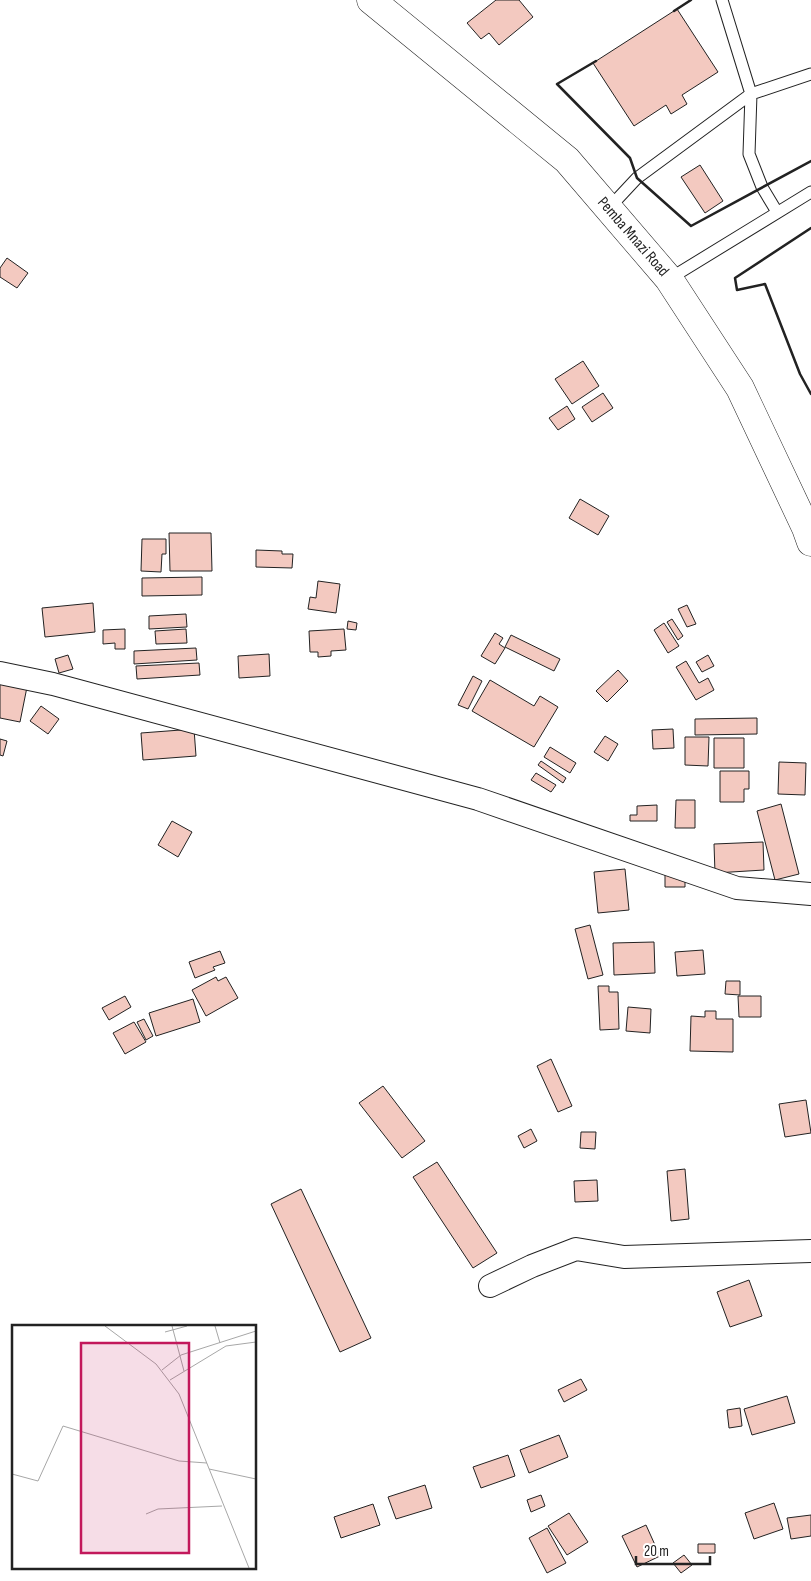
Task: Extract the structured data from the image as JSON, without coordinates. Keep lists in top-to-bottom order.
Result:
{
  "streets": {
    "main road": ["Pemba Mnazi Road"]
  },
  "scale_bar": "20 m"
}
